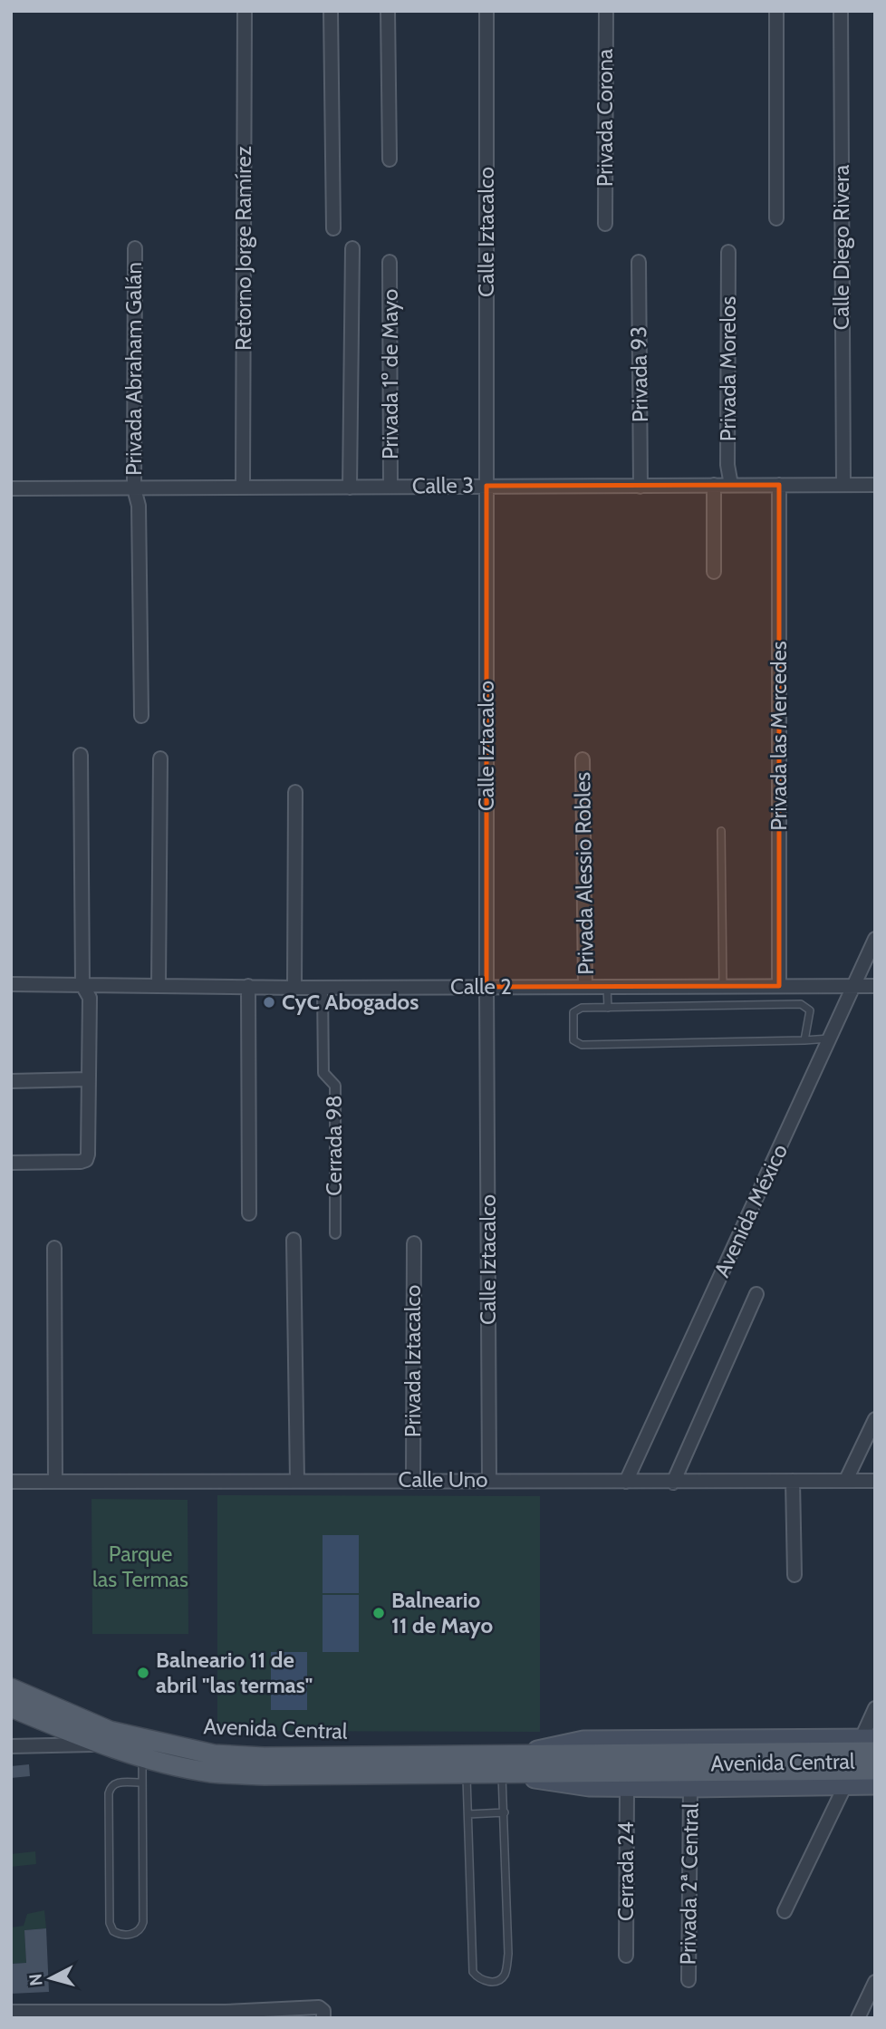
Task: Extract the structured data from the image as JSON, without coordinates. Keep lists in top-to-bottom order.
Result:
{
  "streets": {
    "main road": ["Avenida Central"],
    "street": [
      "Privada Corona",
      "Calle Iztacalco",
      "Calle Diego Rivera",
      "Retorno Jorge Ramírez",
      "Privada Abraham Galán",
      "Privada Morelos",
      "Privada 1º de Mayo",
      "Privada 93",
      "Calle 3",
      "Privada las Mercedes",
      "Privada Alessio Robles",
      "Calle 2",
      "Cerrada 98",
      "Avenida México",
      "Privada Iztacalco",
      "Calle Uno",
      "Cerrada 24",
      "Privada 2ª Central"
    ]
  },
  "crossings": [
    ["Calle Iztacalco", "Calle 3"],
    ["Calle Iztacalco", "Calle 2"],
    ["Calle Iztacalco", "Calle Uno"],
    ["Calle Diego Rivera", "Calle 3"],
    ["Retorno Jorge Ramírez", "Calle 3"],
    ["Privada Abraham Galán", "Calle 3"],
    ["Privada Morelos", "Calle 3"],
    ["Privada 1º de Mayo", "Calle 3"],
    ["Privada 93", "Calle 3"],
    ["Calle 3", "Privada las Mercedes"],
    ["Privada las Mercedes", "Calle 2"],
    ["Privada Alessio Robles", "Calle 2"],
    ["Calle 2", "Cerrada 98"],
    ["Calle 2", "Avenida México"],
    ["Avenida México", "Calle Uno"],
    ["Privada Iztacalco", "Calle Uno"],
    ["Avenida Central", "Cerrada 24"],
    ["Avenida Central", "Privada 2ª Central"]
  ],
  "parks": ["Parque las Termas"],
  "places": ["CyC Abogados", "Balneario 11 de Mayo", "Balneario 11 de abril \"las termas\""],
  "north": "left"
}
